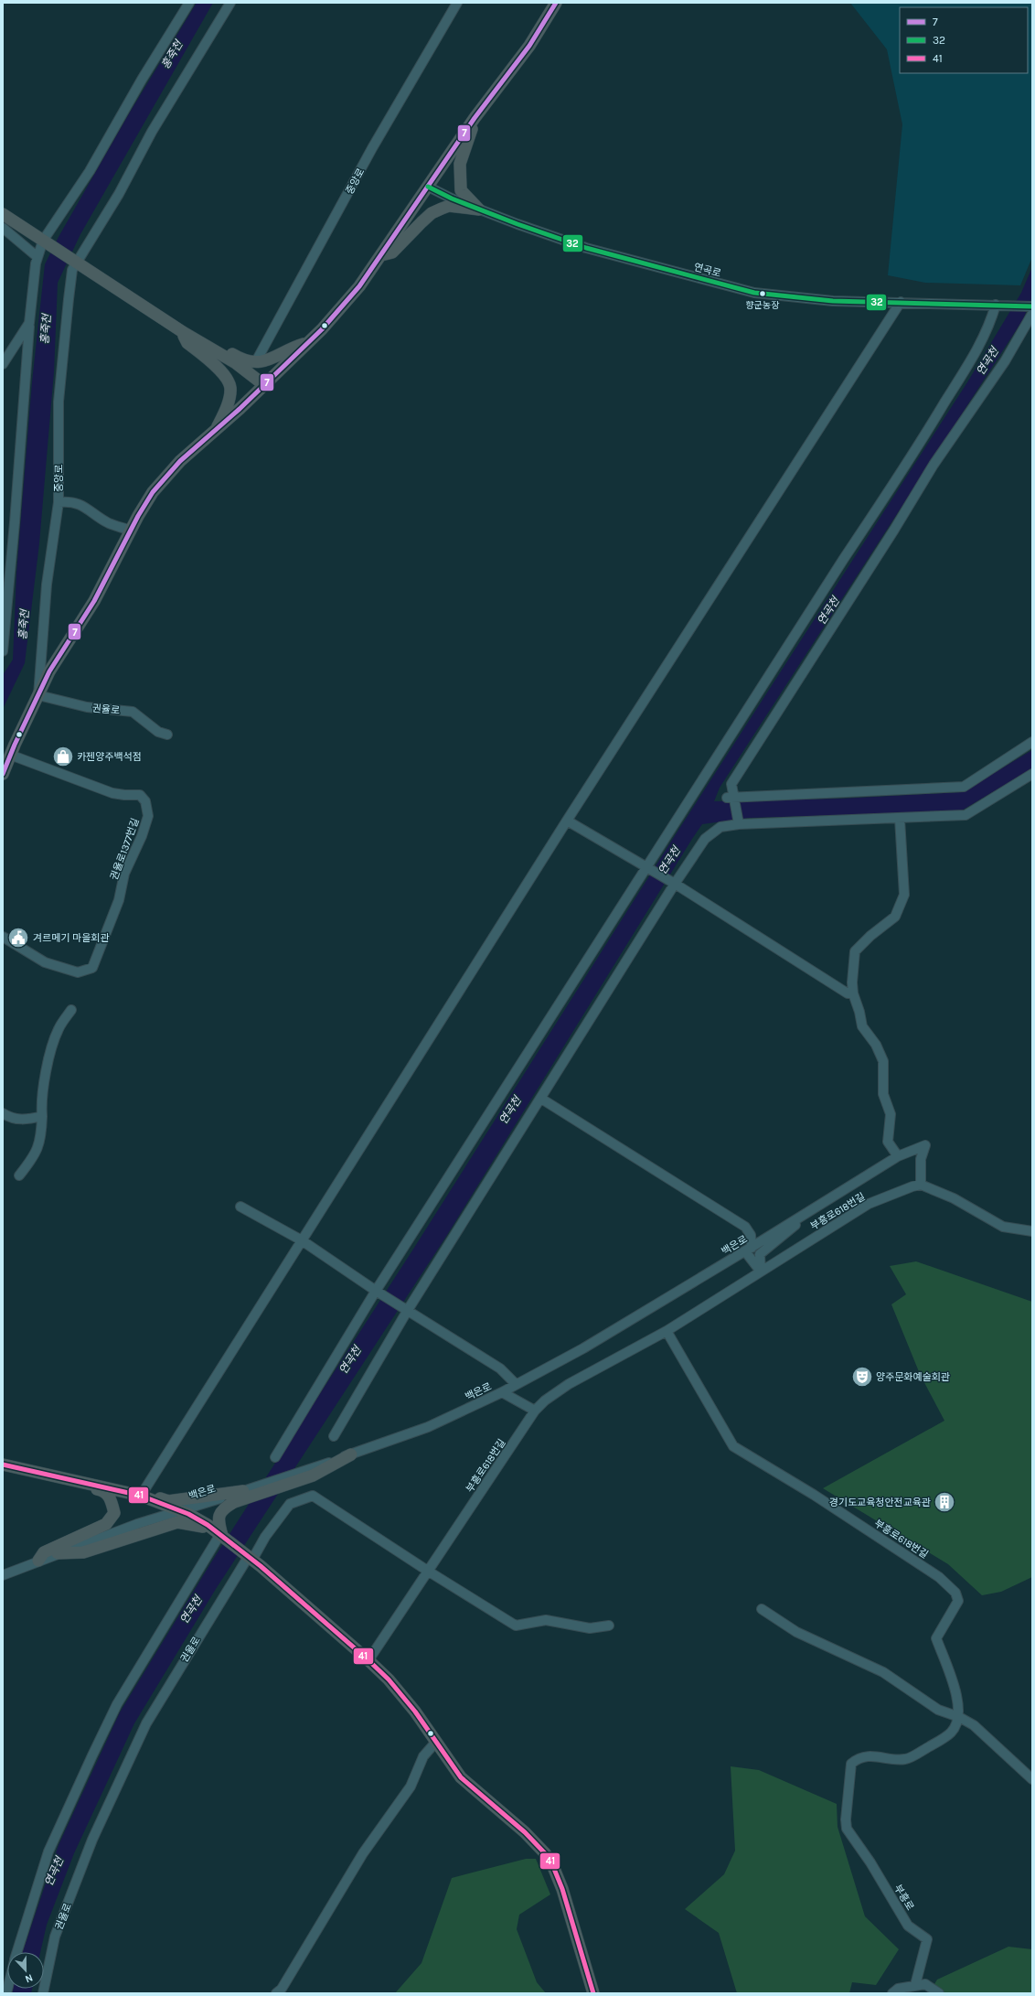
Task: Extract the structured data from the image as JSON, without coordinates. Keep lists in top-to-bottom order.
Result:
{
  "streets": {
    "street": [
      "중앙로",
      "연곡로",
      "권율로",
      "권율로1377번길",
      "부흥로618번길",
      "백은로",
      "부흥로"
    ]
  },
  "crossings": [
    ["중앙로", "권율로"],
    ["권율로", "부흥로618번길"],
    ["부흥로618번길", "백은로"],
    ["부흥로618번길", "부흥로"]
  ],
  "water": ["홍죽천", "연곡천"],
  "places": {
    "other": ["향군농장"],
    "shop": ["카젠양주백석점"],
    "public building": ["겨르메기 마을회관"],
    "theatre": ["양주문화예술회관"],
    "building": ["경기도교육청안전교육관"]
  },
  "lines": ["transit line 7", "transit line 32", "transit line 41"],
  "legend": ["7", "32", "41"],
  "north": "bottom"
}
